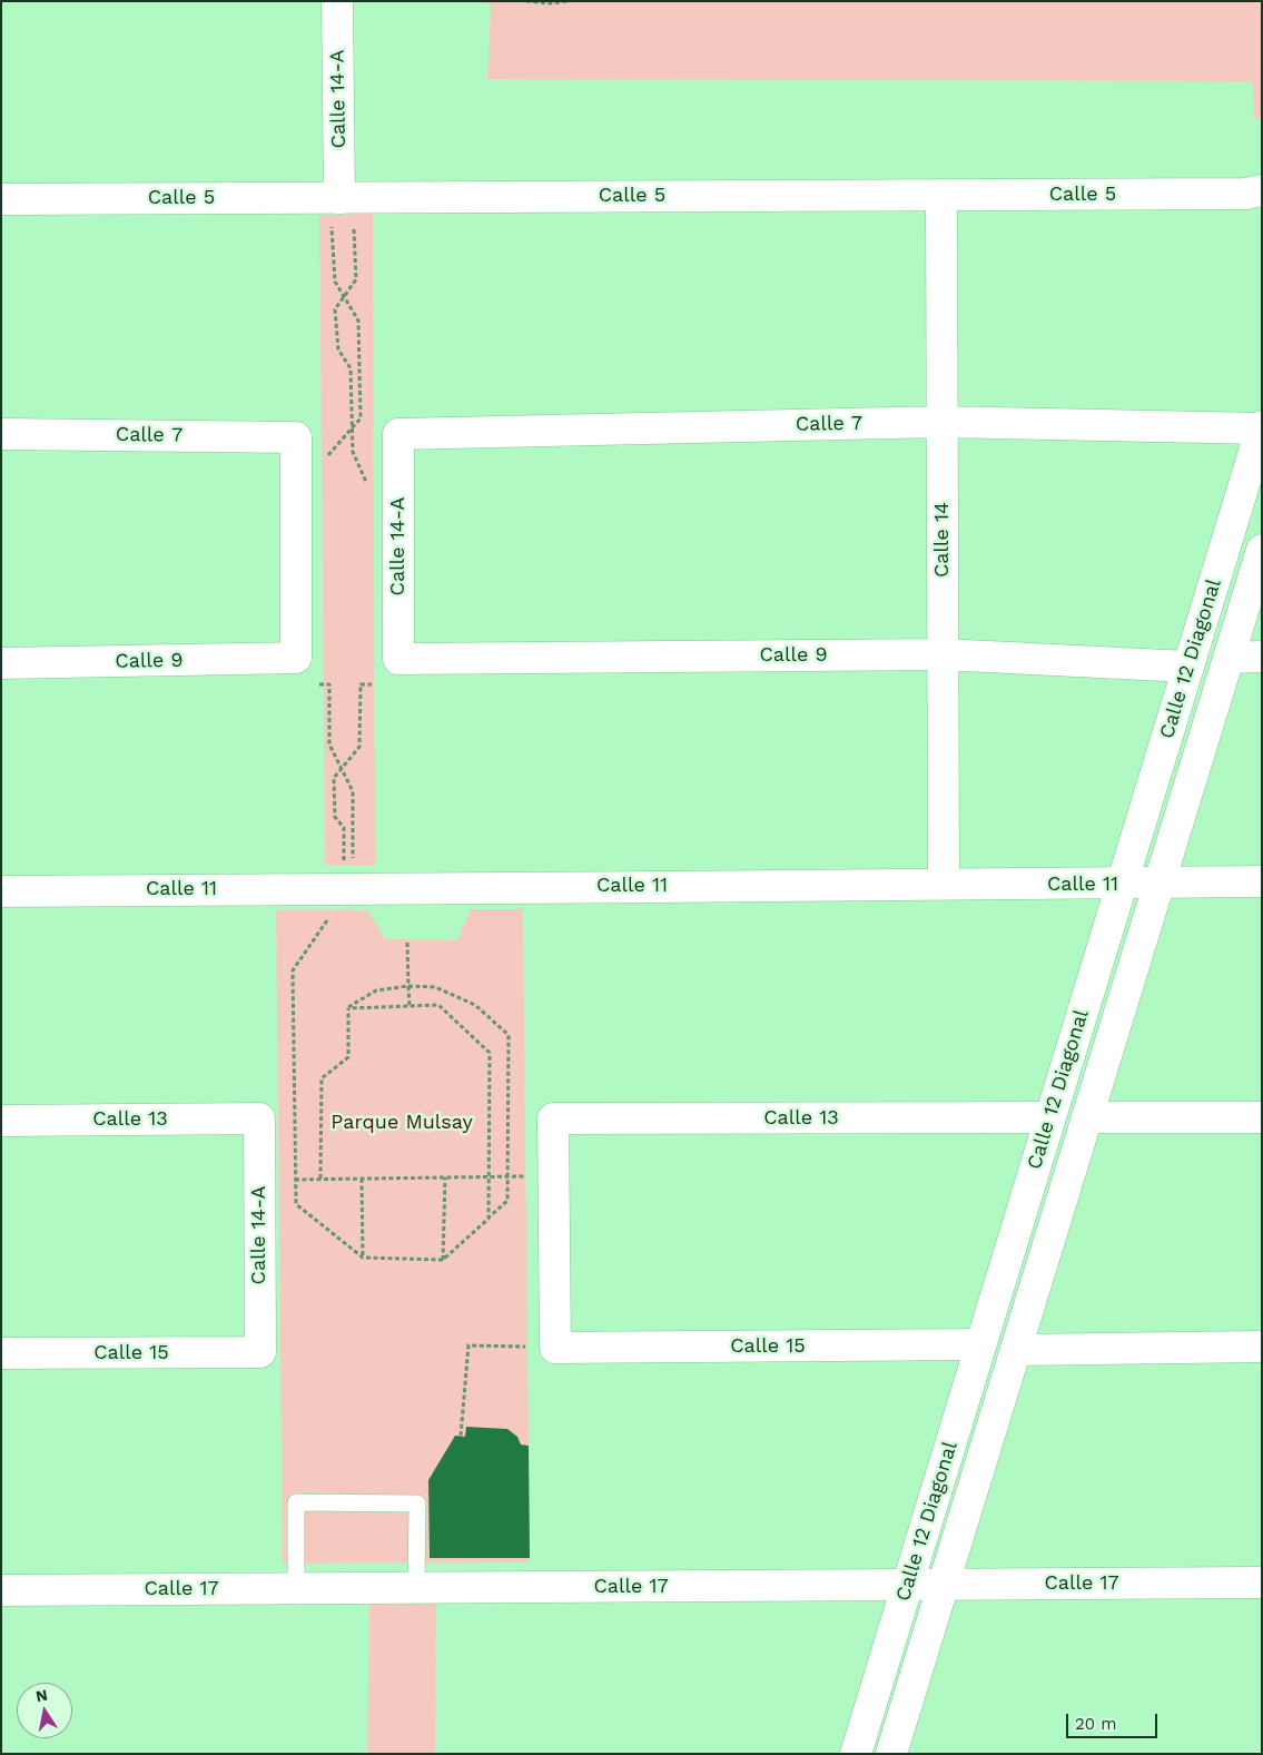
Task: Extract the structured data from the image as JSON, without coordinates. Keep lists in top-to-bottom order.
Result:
{
  "streets": {
    "street": [
      "Calle 14-A",
      "Calle 5",
      "Calle 7",
      "Calle 14",
      "Calle 9",
      "Calle 12 Diagonal",
      "Calle 11",
      "Calle 13",
      "Calle 15",
      "Calle 17"
    ]
  },
  "crossings": [
    ["Calle 14-A", "Calle 5"],
    ["Calle 14-A", "Calle 7"],
    ["Calle 14-A", "Calle 9"],
    ["Calle 14-A", "Calle 13"],
    ["Calle 14-A", "Calle 15"],
    ["Calle 5", "Calle 14"],
    ["Calle 7", "Calle 14"],
    ["Calle 7", "Calle 9"],
    ["Calle 7", "Calle 12 Diagonal"],
    ["Calle 14", "Calle 9"],
    ["Calle 14", "Calle 11"],
    ["Calle 9", "Calle 12 Diagonal"],
    ["Calle 12 Diagonal", "Calle 11"],
    ["Calle 12 Diagonal", "Calle 13"],
    ["Calle 12 Diagonal", "Calle 15"],
    ["Calle 12 Diagonal", "Calle 17"],
    ["Calle 13", "Calle 15"]
  ],
  "parks": ["Parque Mulsay"],
  "scale_bar": "20 m",
  "north": "top"
}
